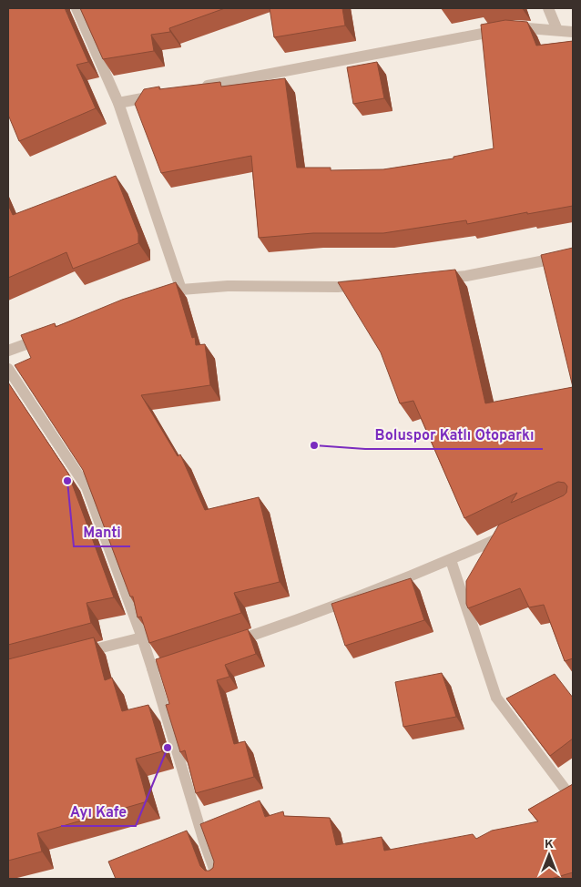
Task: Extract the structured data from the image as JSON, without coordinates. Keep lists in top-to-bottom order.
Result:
{
  "places": ["Boluspor Katlı Otoparkı", "Manti", "Ayı Kafe"],
  "north": "top"
}
